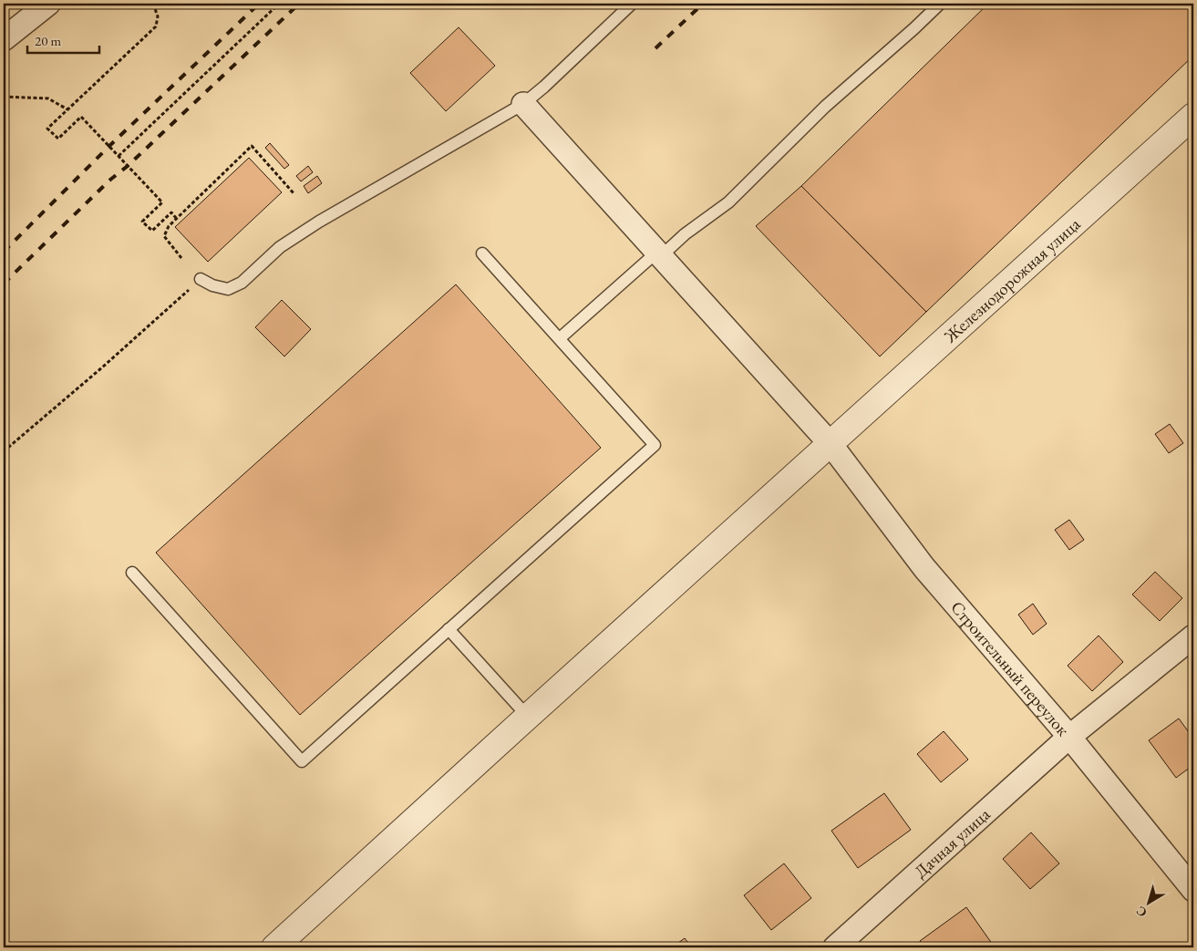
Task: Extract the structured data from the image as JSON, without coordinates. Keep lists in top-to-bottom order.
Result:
{
  "streets": {
    "street": ["Железнодорожная улица", "Строительный переулок", "Дачная улица"]
  },
  "crossings": [
    ["Железнодорожная улица", "Строительный переулок"],
    ["Строительный переулок", "Дачная улица"]
  ],
  "scale_bar": "20 m",
  "north": "bottom left"
}
